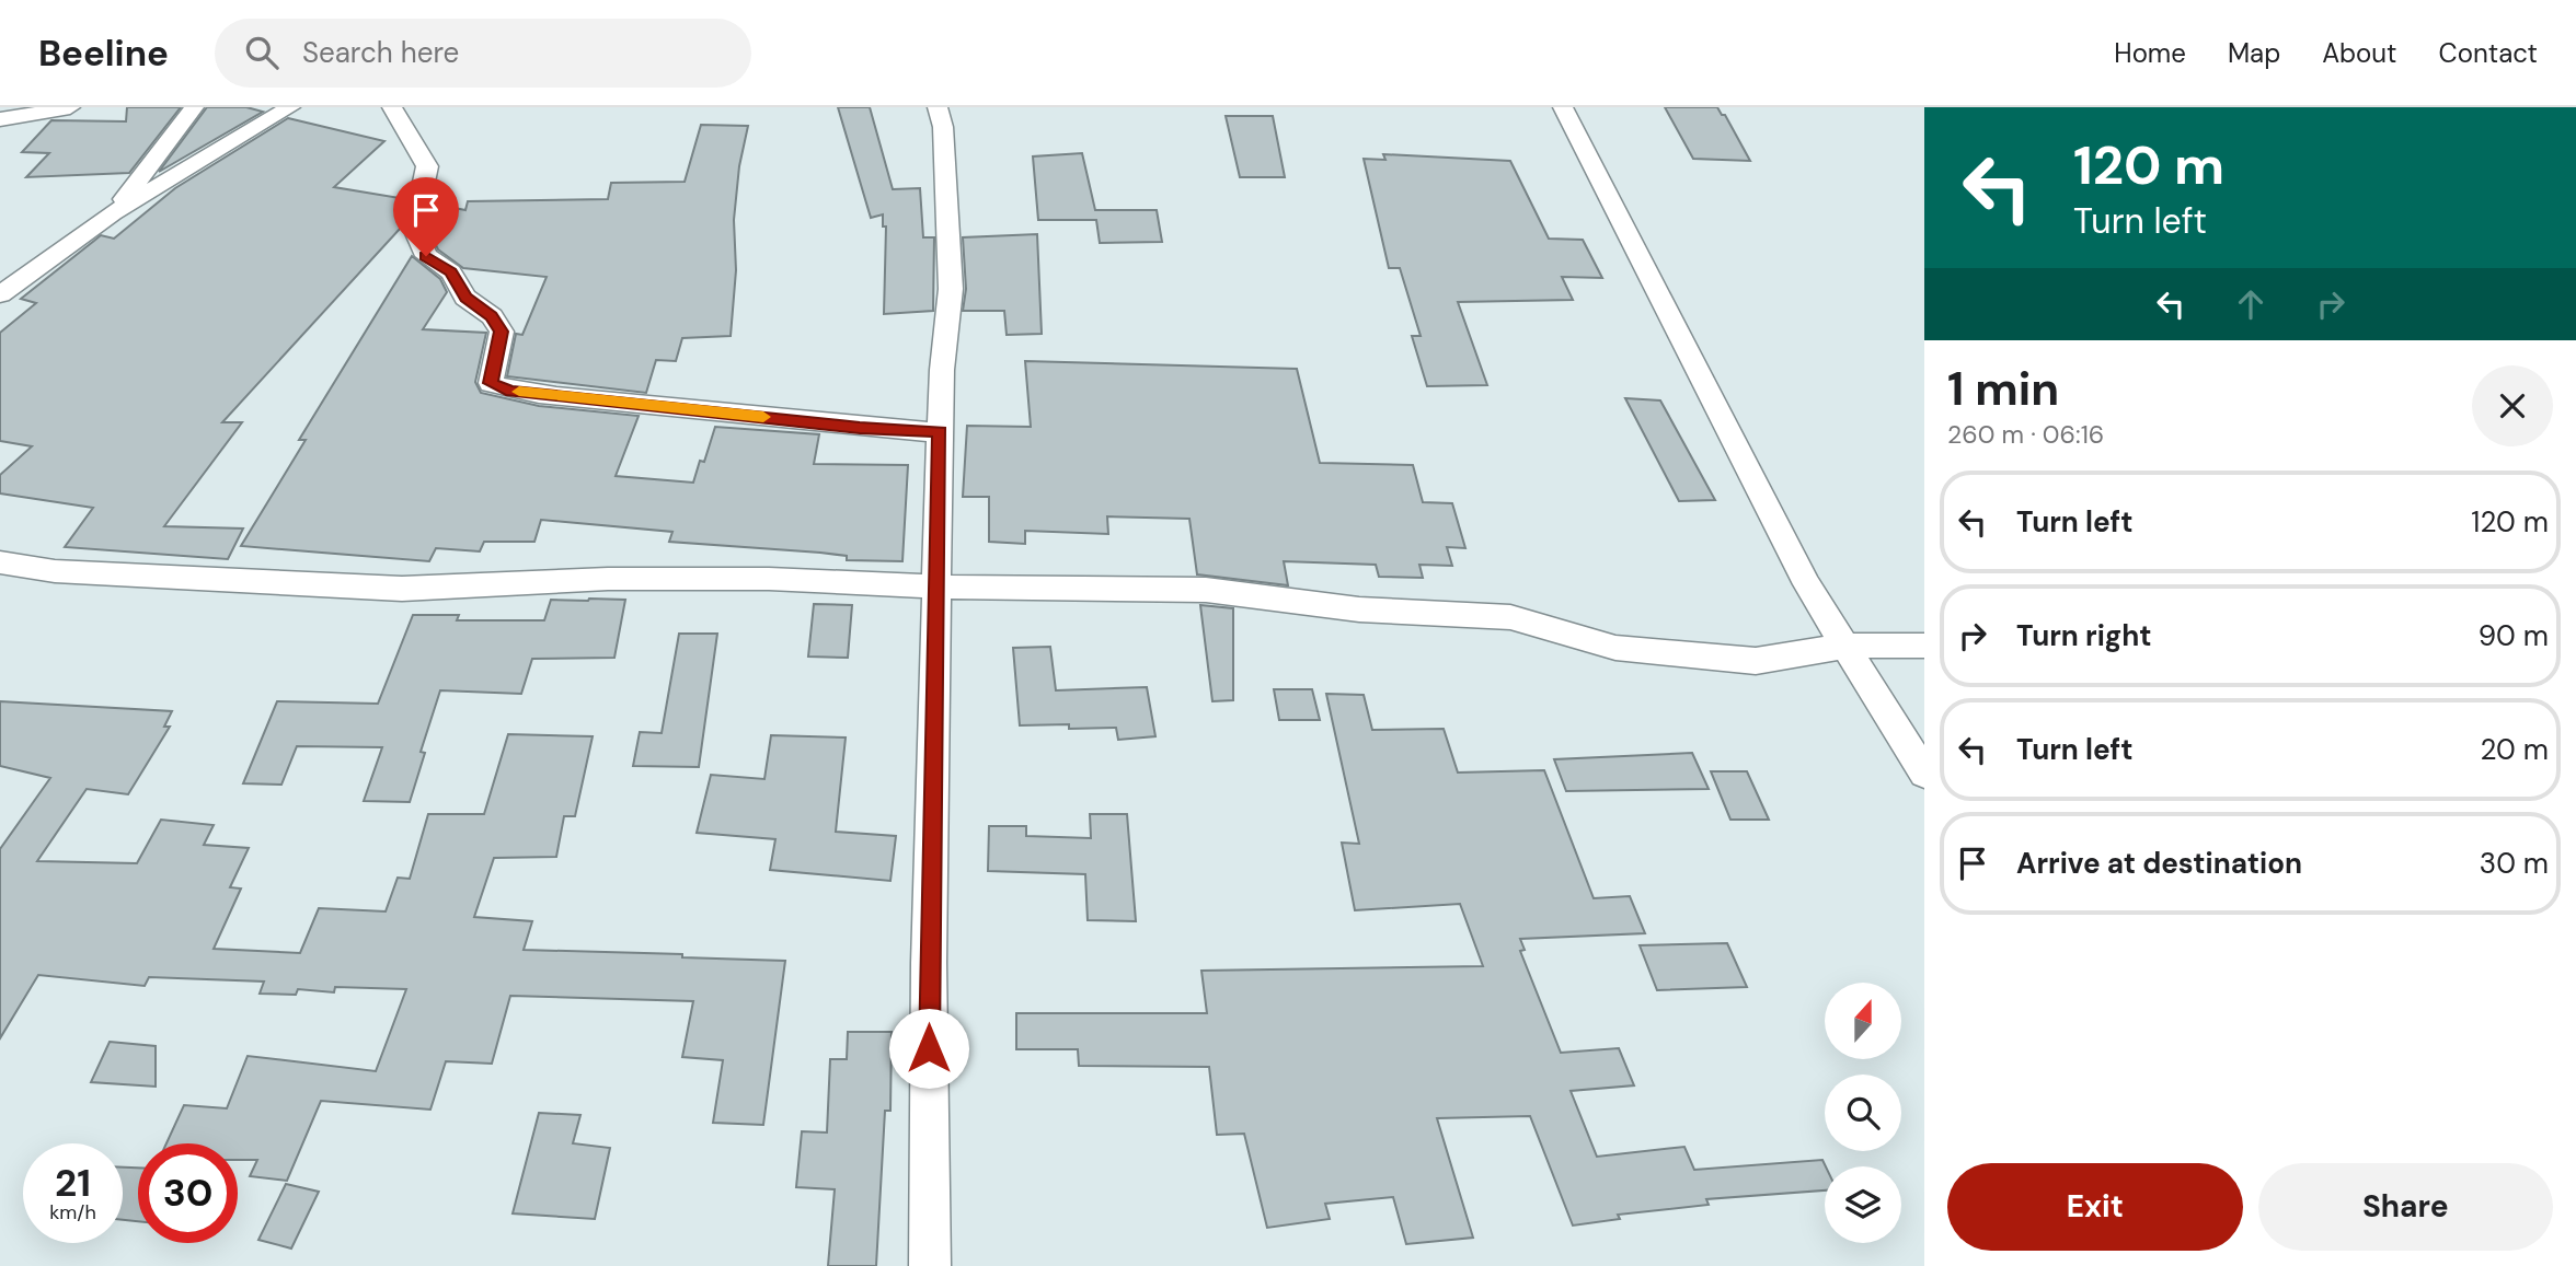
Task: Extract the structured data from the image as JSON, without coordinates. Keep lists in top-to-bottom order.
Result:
{
  "north": "top",
  "page": {
    "header": "Beeline",
    "search": "Search here",
    "nav": [
      "Home",
      "Map",
      "About",
      "Contact"
    ],
    "turn": ["120 m", "Turn left"],
    "heading": ["1 min", "260 m · 06:16"],
    "list": [
      {
        "name": "Turn left",
        "value": "120 m"
      },
      {
        "name": "Turn right",
        "value": "90 m"
      },
      {
        "name": "Turn left",
        "value": "20 m"
      },
      {
        "name": "Arrive at destination",
        "value": "30 m"
      }
    ],
    "speed": "21 km/h",
    "limit": "30",
    "buttons": ["Exit", "Share"]
  }
}
